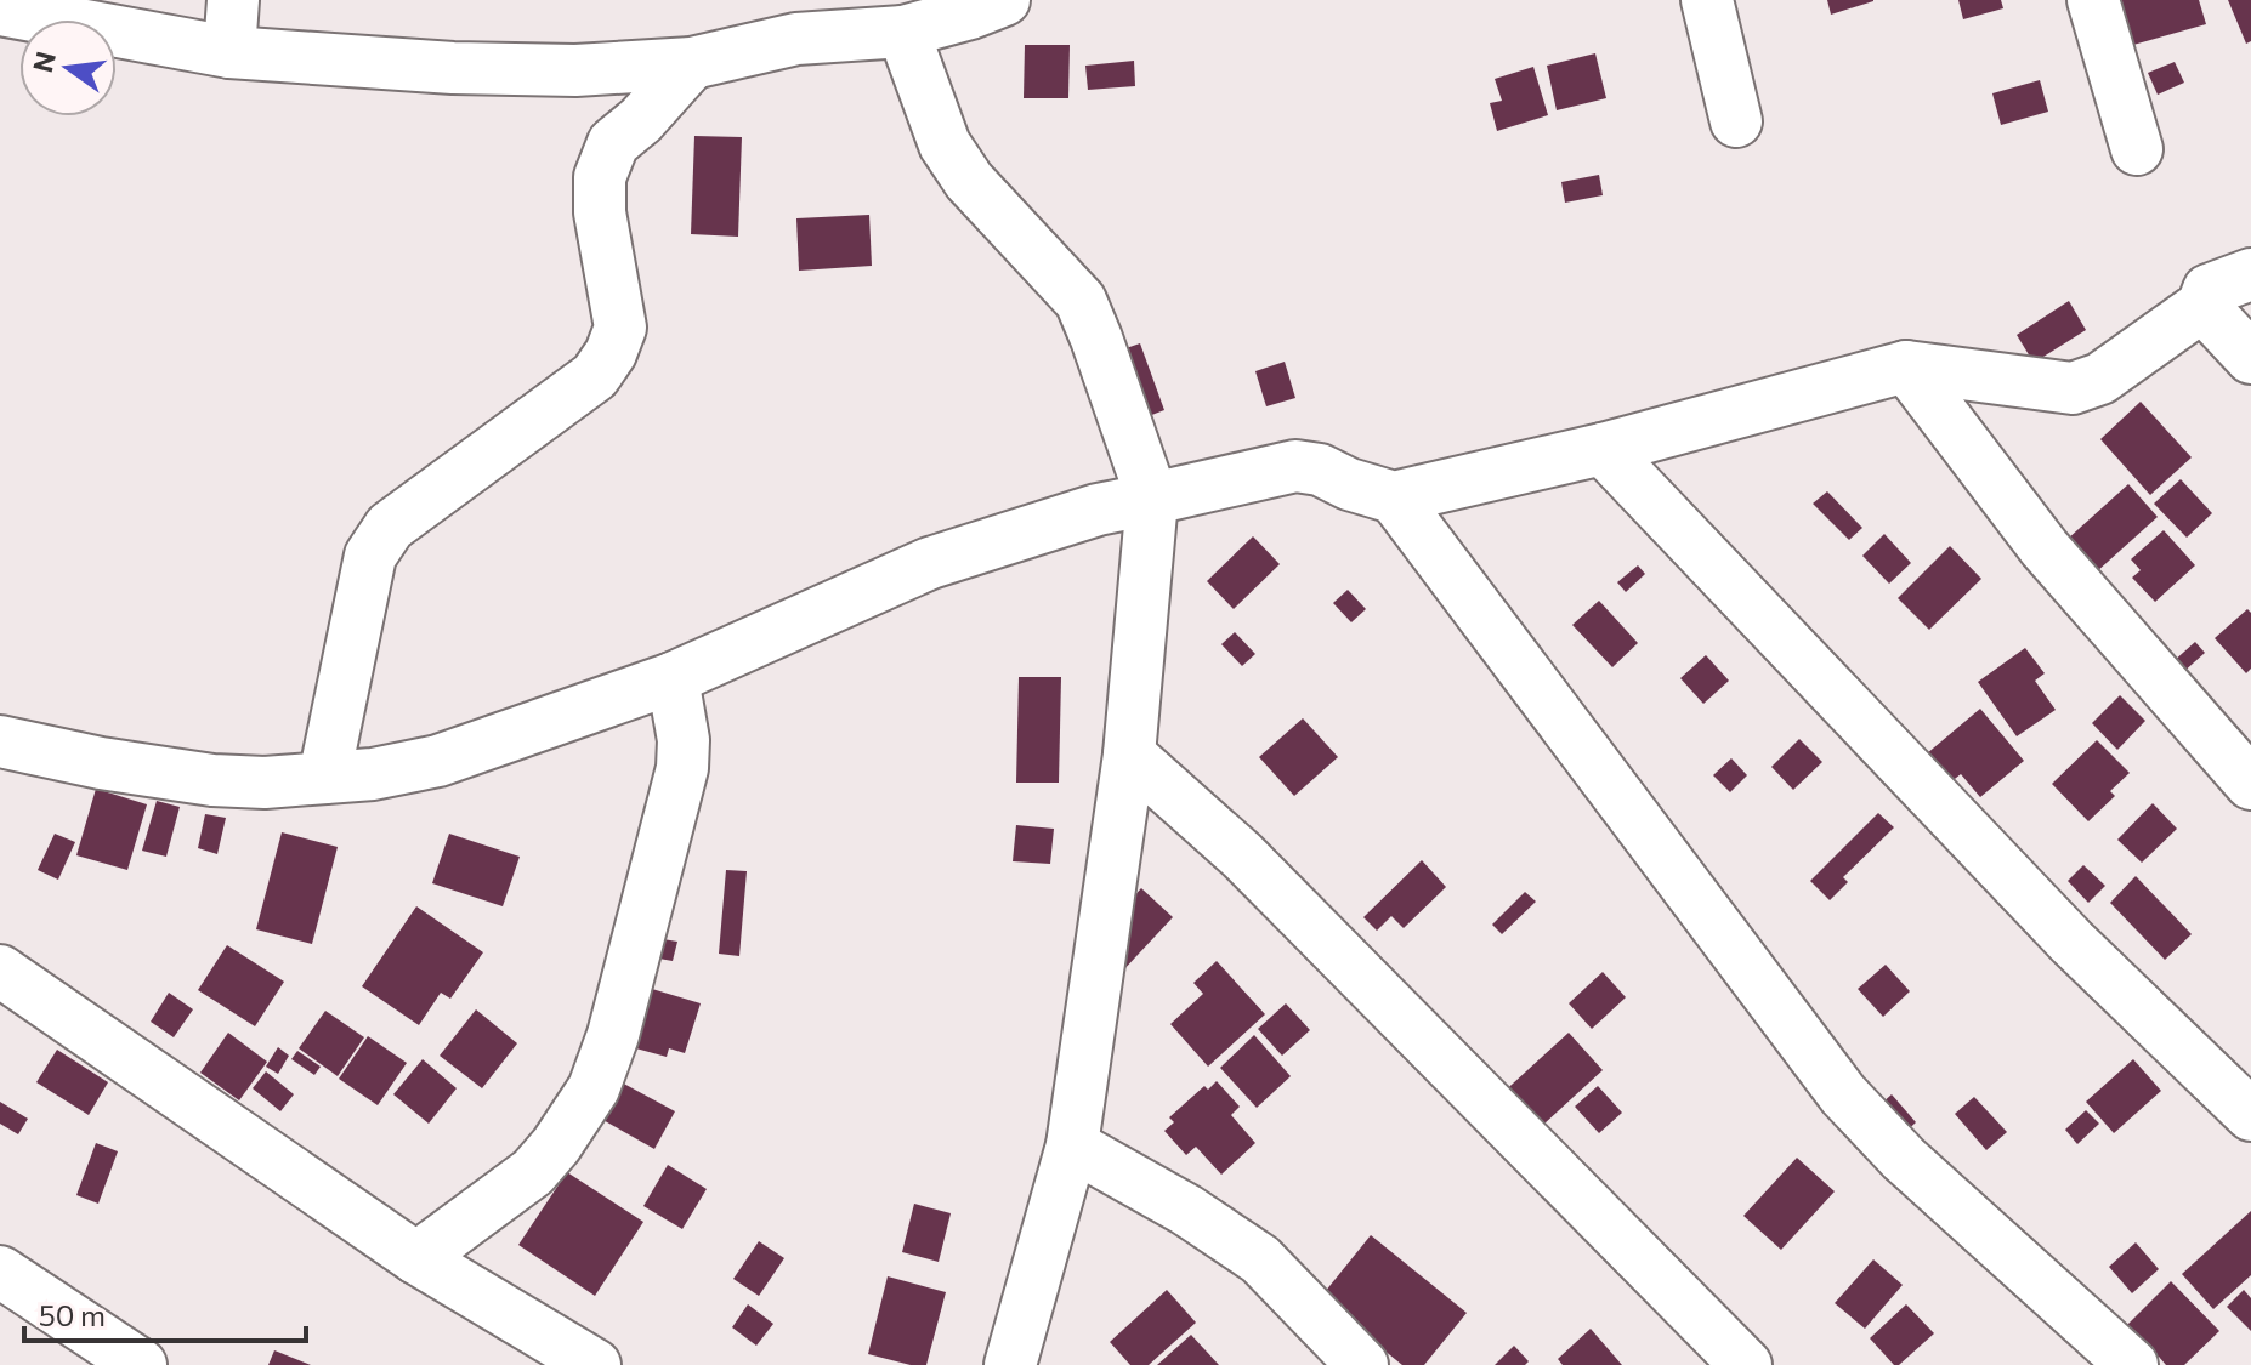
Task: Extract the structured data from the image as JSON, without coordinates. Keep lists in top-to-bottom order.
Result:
{
  "scale_bar": "50 m",
  "north": "left"
}
